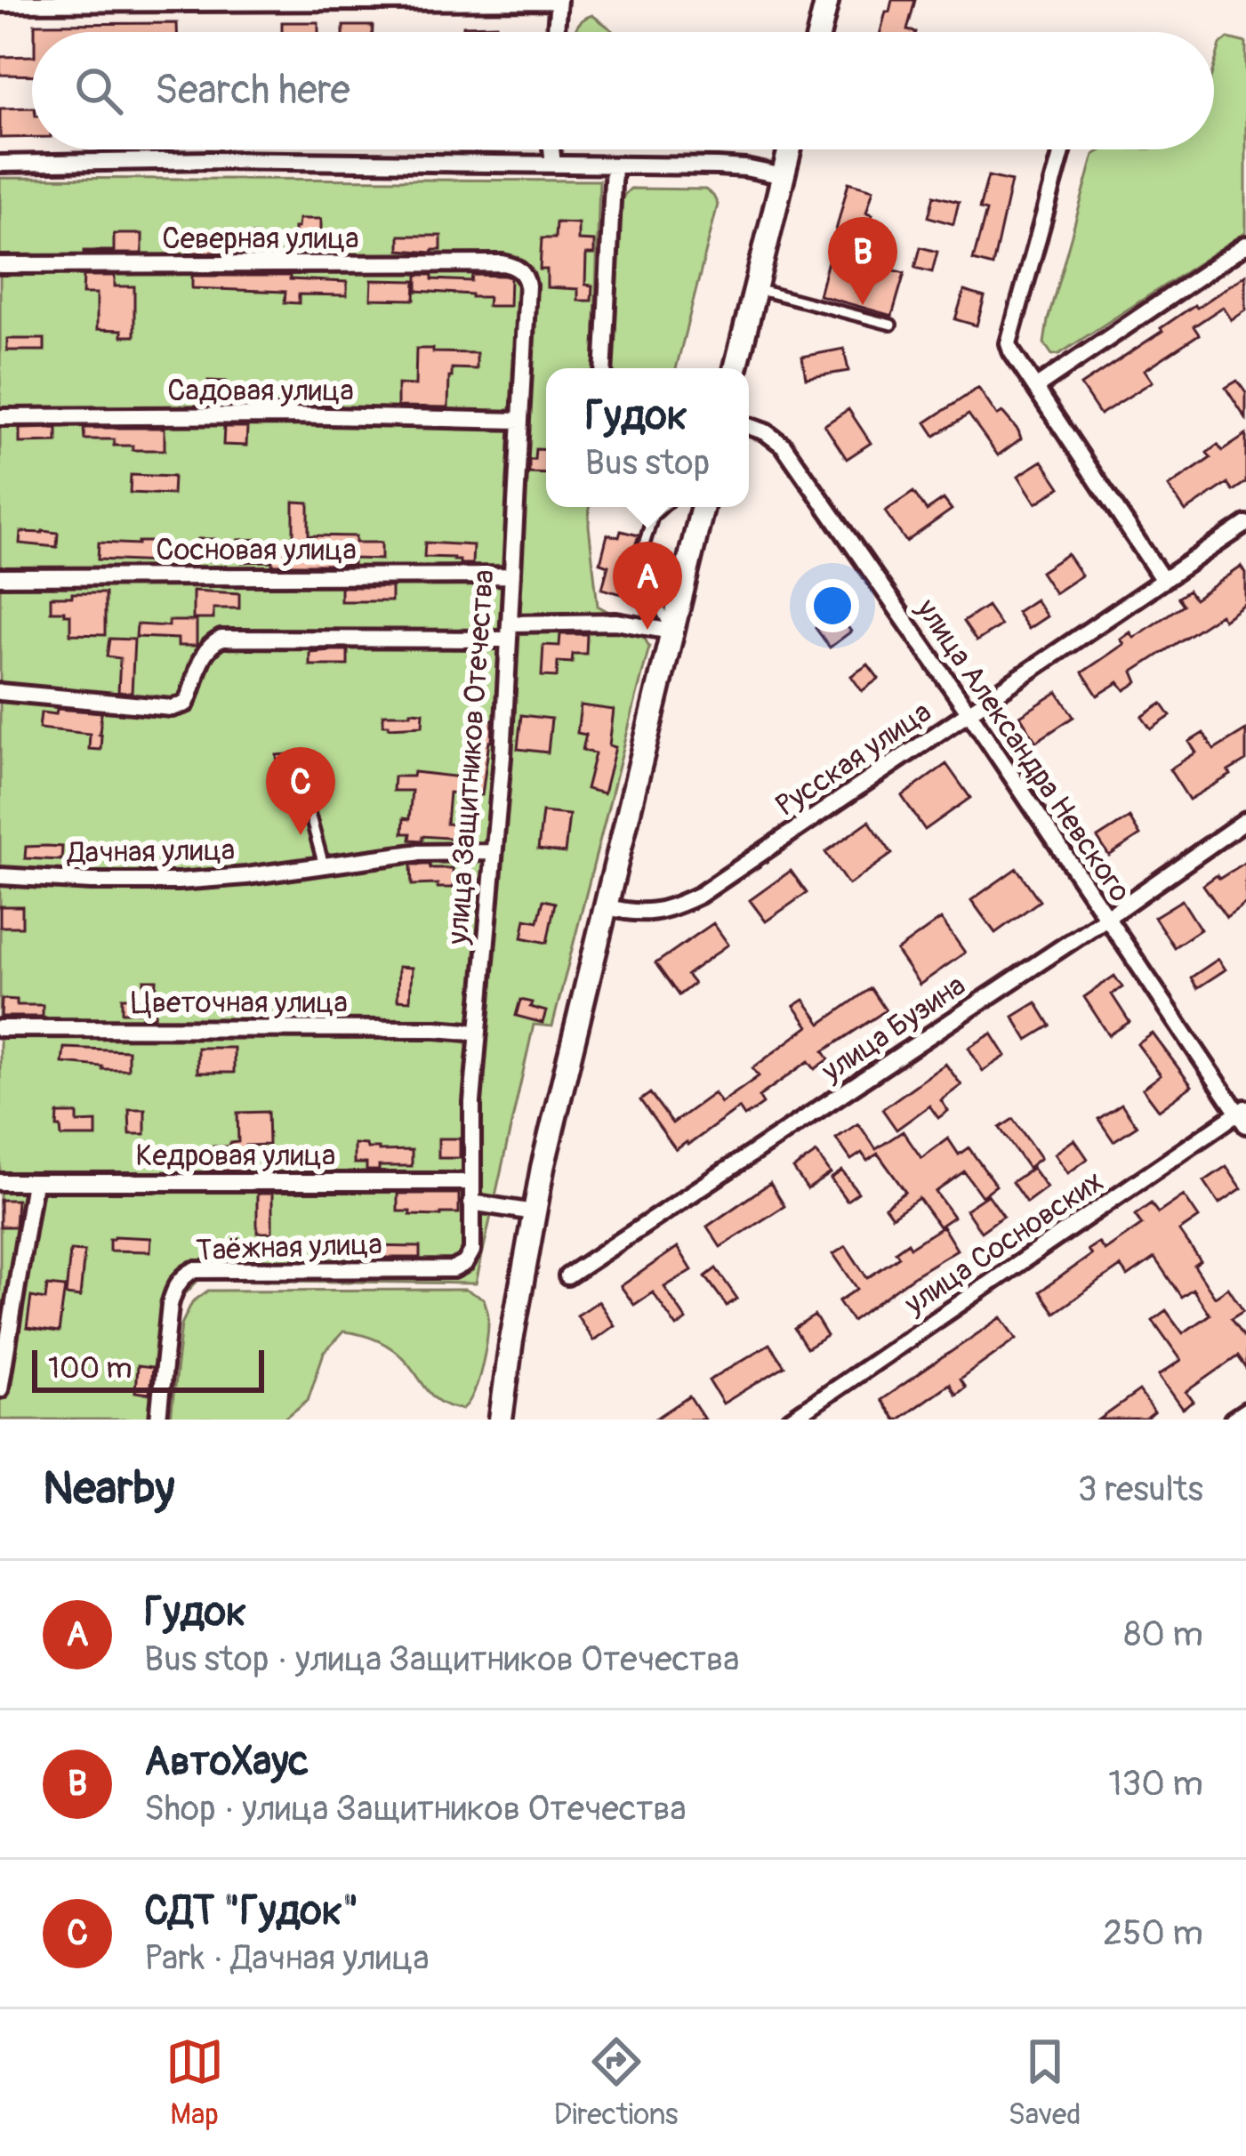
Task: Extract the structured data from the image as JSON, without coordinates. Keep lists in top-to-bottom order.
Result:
{
  "streets": {
    "street": [
      "Северная улица",
      "Садовая улица",
      "Сосновая улица",
      "улица Александра Невского",
      "улица Защитников Отечества",
      "Русская улица",
      "Дачная улица",
      "Цветочная улица",
      "улица Бузина",
      "Кедровая улица",
      "улица Сосновских",
      "Таёжная улица"
    ]
  },
  "crossings": [
    ["Северная улица", "улица Защитников Отечества"],
    ["Садовая улица", "улица Защитников Отечества"],
    ["Сосновая улица", "улица Защитников Отечества"],
    ["улица Александра Невского", "Русская улица"],
    ["улица Александра Невского", "улица Бузина"],
    ["улица Александра Невского", "улица Сосновских"],
    ["улица Защитников Отечества", "Дачная улица"],
    ["улица Защитников Отечества", "Цветочная улица"],
    ["улица Защитников Отечества", "Кедровая улица"],
    ["улица Защитников Отечества", "Таёжная улица"]
  ],
  "scale_bar": "100 m",
  "page": {
    "search": "Search here",
    "pins": ["B", "A", "C"],
    "popup": ["Гудок", "Bus stop"],
    "scale": "100 m",
    "heading": ["Nearby", "3 results"],
    "list": [
      {
        "mark": "A",
        "name": "Гудок",
        "note": "Bus stop · улица Защитников Отечества",
        "value": "80 m"
      },
      {
        "mark": "B",
        "name": "АвтоХаус",
        "note": "Shop · улица Защитников Отечества",
        "value": "130 m"
      },
      {
        "mark": "C",
        "name": "СДТ \"Гудок\"",
        "note": "Park · Дачная улица",
        "value": "250 m"
      }
    ],
    "nav": ["Map", "Directions", "Saved"]
  }
}
